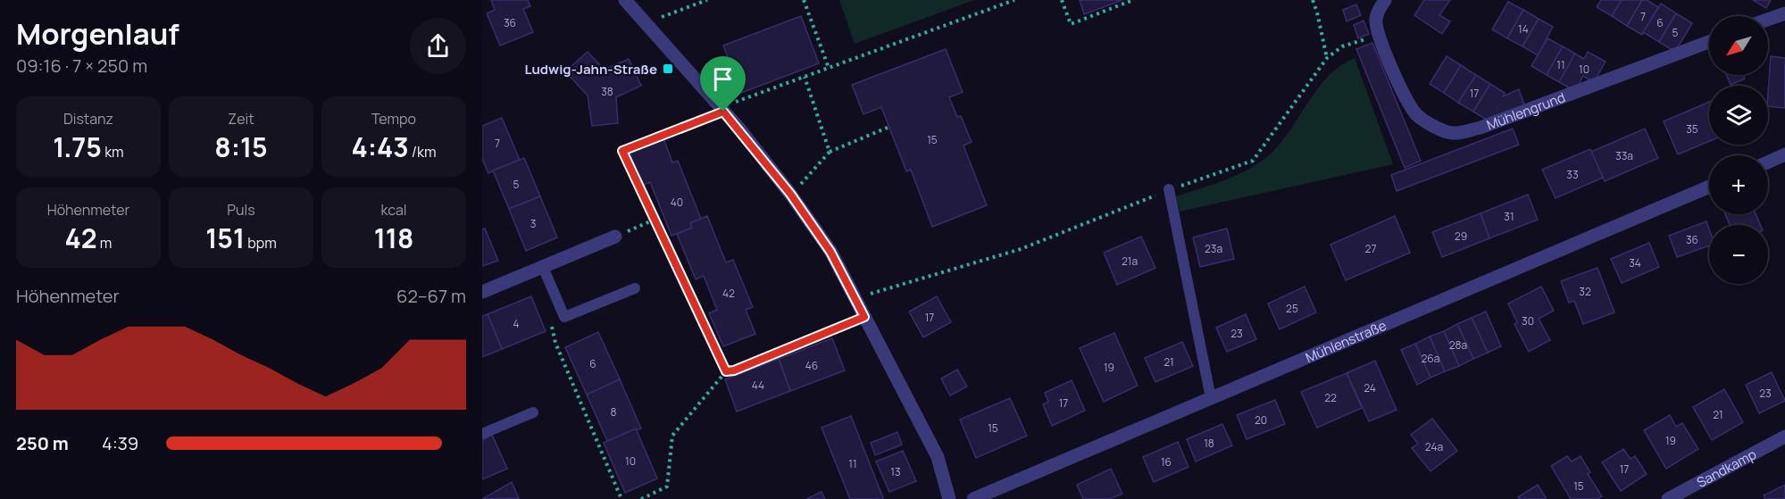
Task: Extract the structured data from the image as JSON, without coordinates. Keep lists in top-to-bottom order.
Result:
{
  "streets": {
    "street": ["Mühlengrund", "Mühlenstraße", "Sandkamp"]
  },
  "places": {
    "transit": ["Ludwig-Jahn-Straße"]
  },
  "house_numbers": [
    "7",
    "36",
    "6",
    "14",
    "5",
    "11",
    "10",
    "38",
    "17",
    "35",
    "15",
    "7",
    "33a",
    "33",
    "5",
    "40",
    "31",
    "3",
    "29",
    "36",
    "23a",
    "27",
    "21a",
    "34",
    "32",
    "42",
    "25",
    "17",
    "30",
    "4",
    "23",
    "28a",
    "26a",
    "21",
    "6",
    "46",
    "19",
    "44",
    "24",
    "23",
    "22",
    "17",
    "8",
    "21",
    "20",
    "15",
    "19",
    "18",
    "24a",
    "10",
    "16",
    "11",
    "17",
    "13",
    "15"
  ],
  "north": "bottom left",
  "page": {
    "heading": ["Morgenlauf", "09:16 · 7 × 250 m"],
    "map_buttons": ["+", "−"],
    "stats": [
      ["Distanz", "1.75 km"],
      ["Zeit", "8:15"],
      ["Tempo", "4:43 /km"],
      ["Höhenmeter", "42 m"],
      ["Puls", "151 bpm"],
      ["kcal", "118"]
    ],
    "chart": ["Höhenmeter", "62–67 m"],
    "list": [
      {
        "name": "250 m",
        "note": "4:39"
      }
    ]
  }
}
